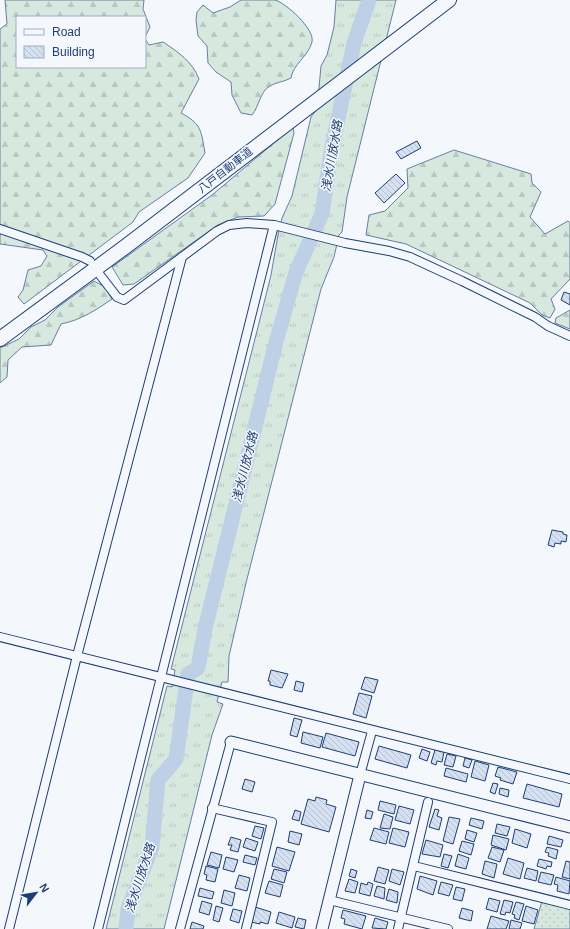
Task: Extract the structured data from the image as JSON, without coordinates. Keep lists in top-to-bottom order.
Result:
{
  "streets": {
    "highway": ["八戸自動車道"]
  },
  "water": ["浅水川放水路"],
  "legend": ["Road", "Building"],
  "north": "top right"
}
